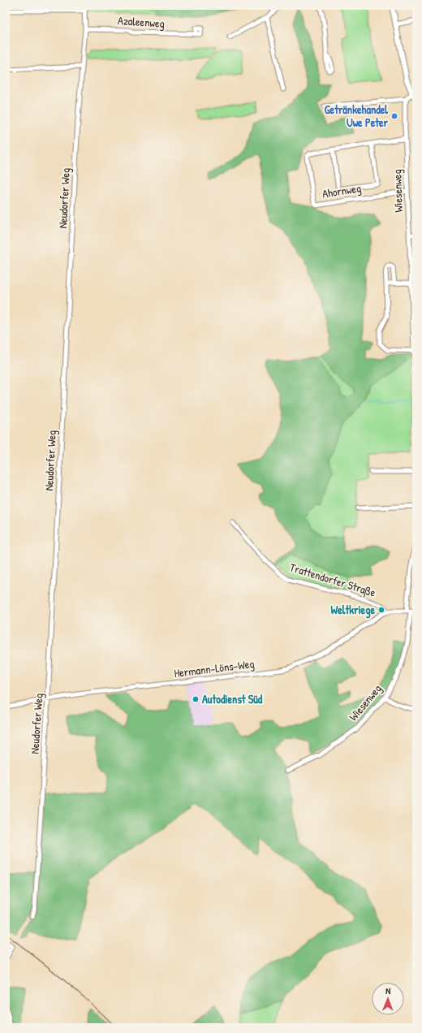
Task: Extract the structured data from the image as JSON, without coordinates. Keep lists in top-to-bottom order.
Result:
{
  "streets": {
    "street": [
      "Azaleenweg",
      "Ahornweg",
      "Wiesenweg",
      "Neudorfer Weg",
      "Trattendorfer Straße",
      "Hermann-Löns-Weg"
    ]
  },
  "crossings": [
    ["Azaleenweg", "Neudorfer Weg"],
    ["Ahornweg", "Wiesenweg"],
    ["Wiesenweg", "Hermann-Löns-Weg"],
    ["Neudorfer Weg", "Hermann-Löns-Weg"],
    ["Trattendorfer Straße", "Hermann-Löns-Weg"]
  ],
  "places": ["Getränkehandel Uwe Peter", "Weltkriege", "Autodienst Süd"],
  "north": "top"
}
